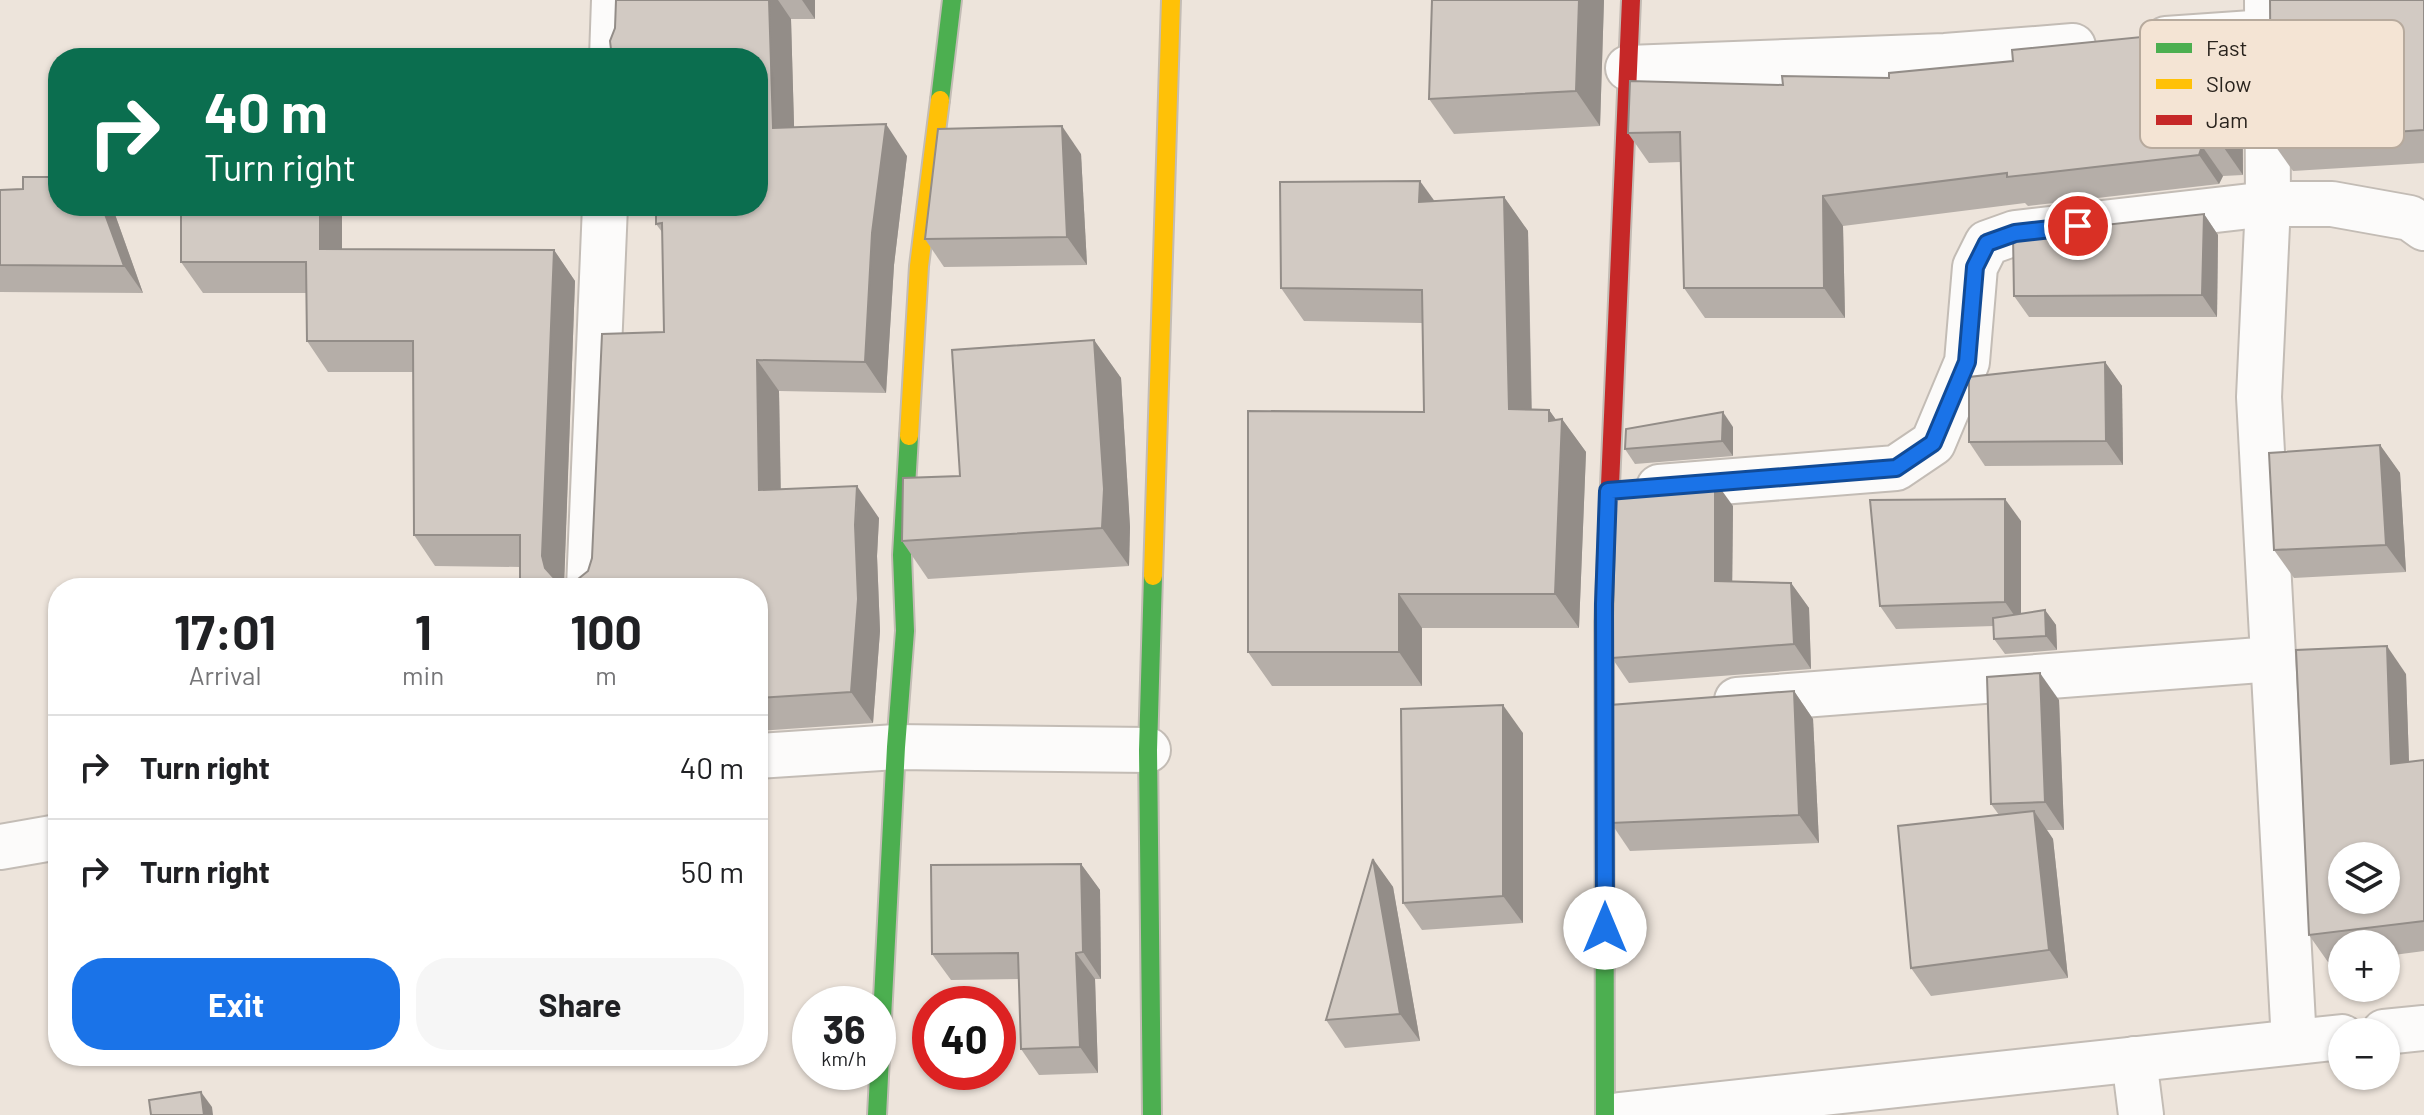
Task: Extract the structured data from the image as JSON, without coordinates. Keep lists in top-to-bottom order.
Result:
{
  "legend": ["Fast", "Slow", "Jam"],
  "page": {
    "turn": ["40 m", "Turn right"],
    "eta": [
      "17:01",
      "Arrival",
      "1",
      "min",
      "100",
      "m"
    ],
    "list": [
      {
        "name": "Turn right",
        "value": "40 m"
      },
      {
        "name": "Turn right",
        "value": "50 m"
      }
    ],
    "map_buttons": ["+", "−"],
    "buttons": ["Exit", "Share"],
    "speed": "36 km/h",
    "limit": "40"
  }
}
